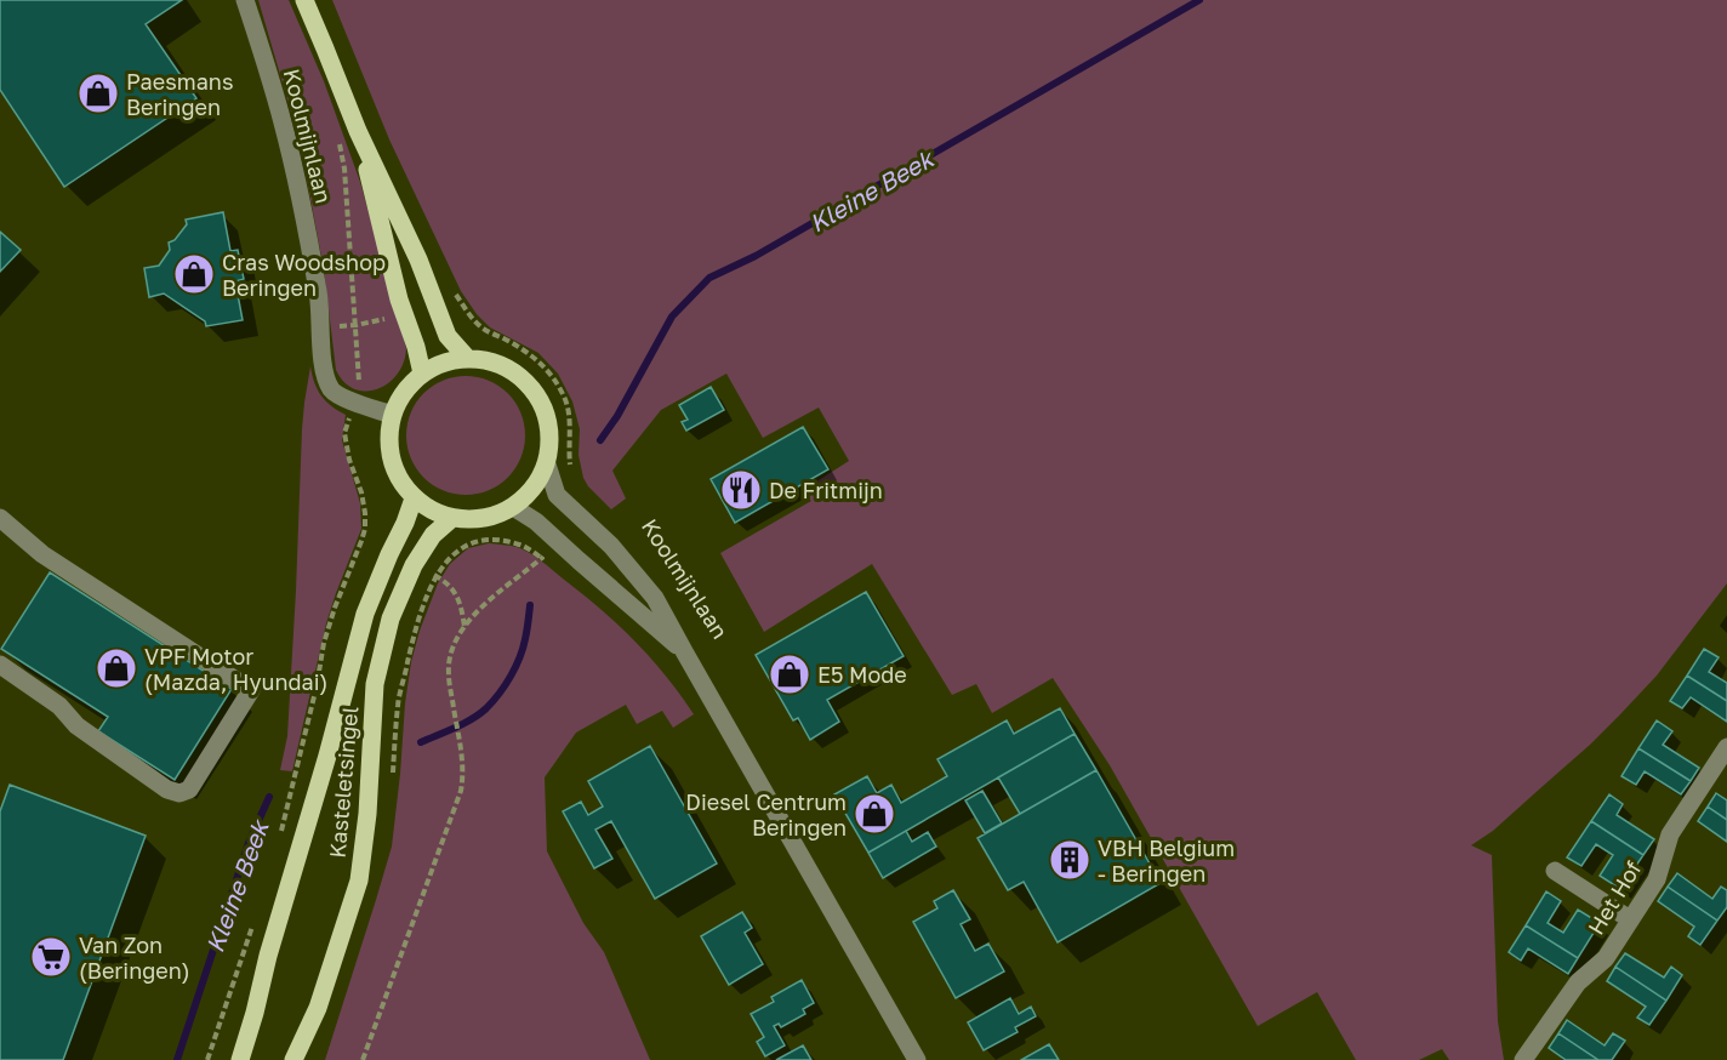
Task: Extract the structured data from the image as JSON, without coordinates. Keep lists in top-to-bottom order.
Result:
{
  "streets": {
    "main road": ["Koolmijnlaan", "Kasteletsingel"],
    "street": ["Het Hof"]
  },
  "crossings": [
    ["Koolmijnlaan", "Kasteletsingel"]
  ],
  "water": ["Kleine Beek"],
  "places": {
    "shop": [
      "Paesmans Beringen",
      "Cras Woodshop Beringen",
      "VPF Motor (Mazda, Hyundai)",
      "E5 Mode",
      "Diesel Centrum Beringen"
    ],
    "restaurant": ["De Fritmijn"],
    "building": ["VBH Belgium - Beringen"],
    "supermarket": ["Van Zon (Beringen)"]
  }
}
